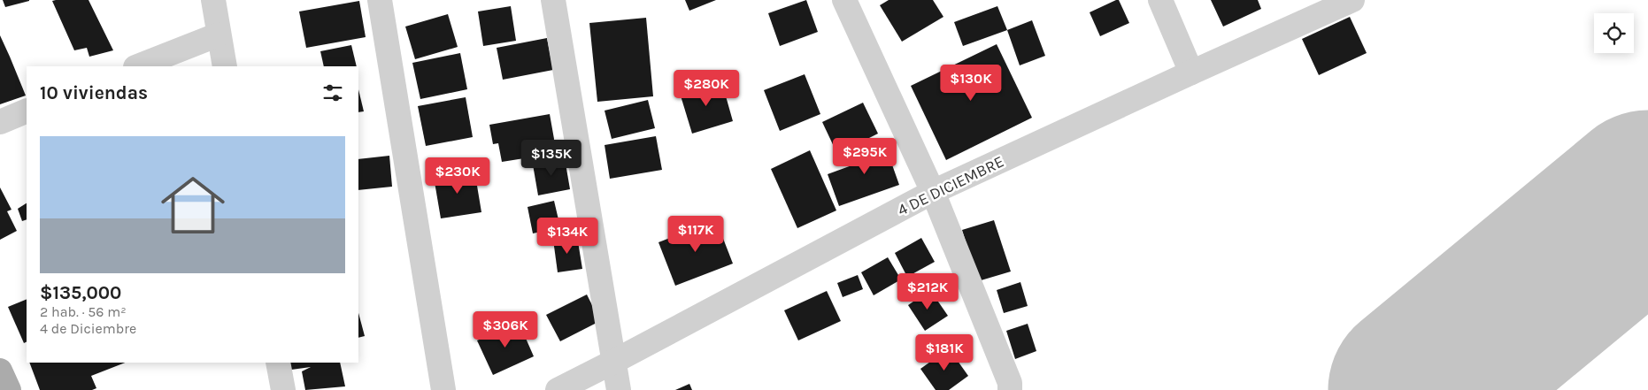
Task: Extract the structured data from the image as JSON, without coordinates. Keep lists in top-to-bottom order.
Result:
{
  "streets": {
    "street": ["4 DE DICIEMBRE"]
  },
  "page": {
    "price": [
      "$130K",
      "$280K",
      "$295K",
      "$135K",
      "$230K",
      "$117K",
      "$134K",
      "$212K",
      "$306K",
      "$181K"
    ],
    "heading": "10 viviendas",
    "list": [
      {
        "name": "$135,000",
        "note": "2 hab. · 56 m² · 4 de Diciembre"
      }
    ]
  }
}
